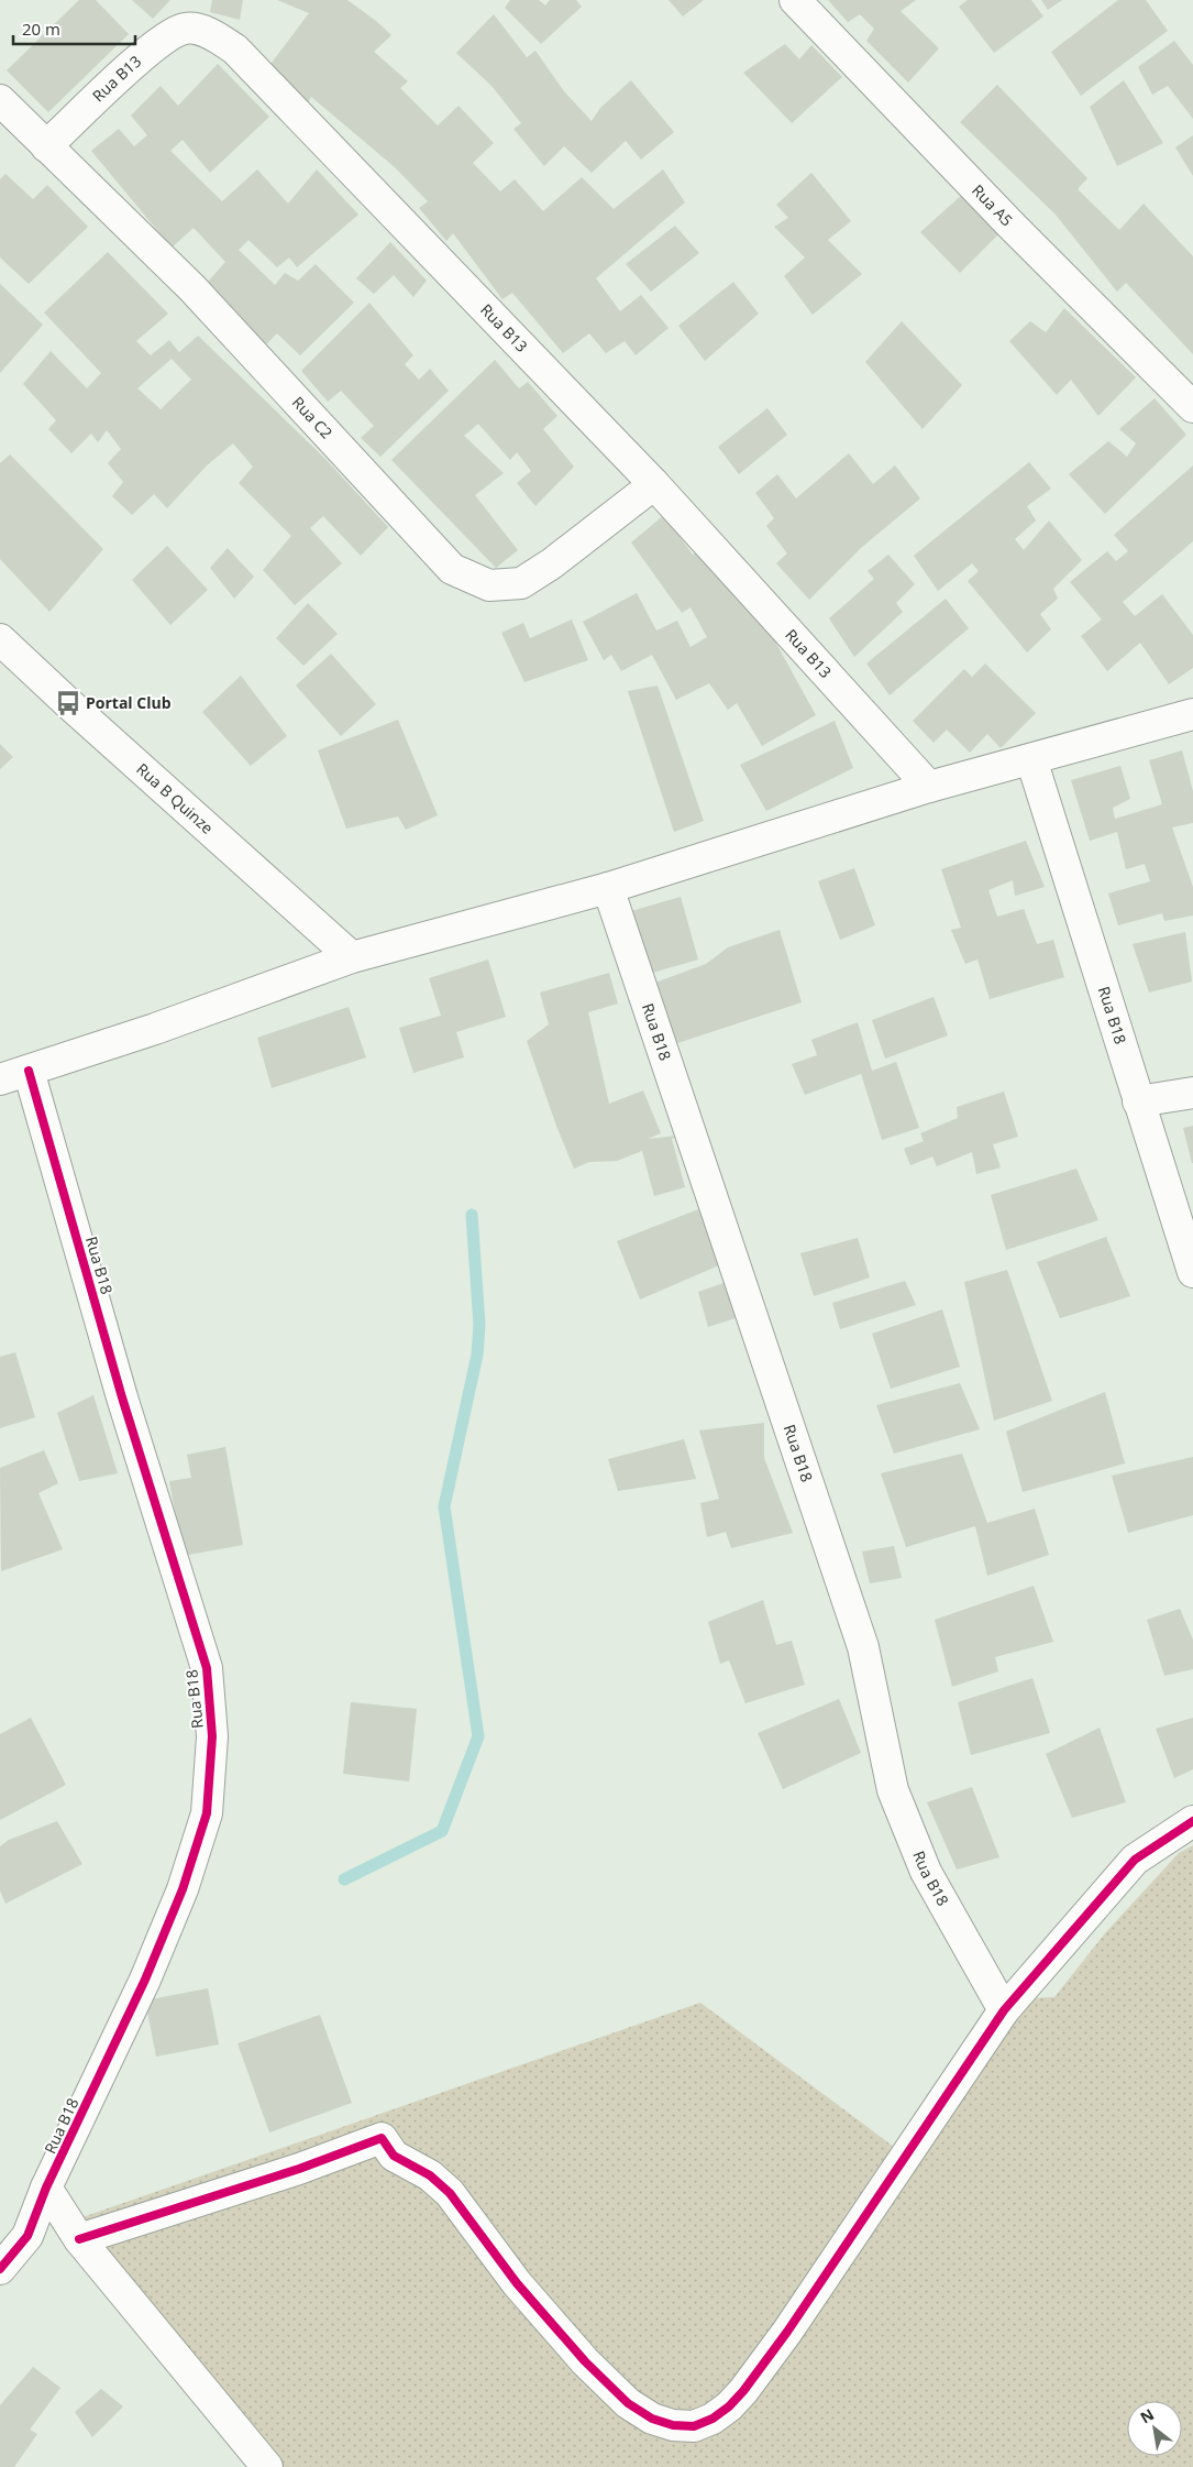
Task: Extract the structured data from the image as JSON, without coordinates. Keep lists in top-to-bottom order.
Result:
{
  "streets": {
    "street": [
      "Rua B13",
      "Rua A5",
      "Rua C2",
      "Rua B Quinze",
      "Rua B18"
    ]
  },
  "crossings": [
    ["Rua B13", "Rua C2"]
  ],
  "places": {
    "bus stop": ["Portal Club"]
  },
  "scale_bar": "20 m",
  "north": "top left"
}
